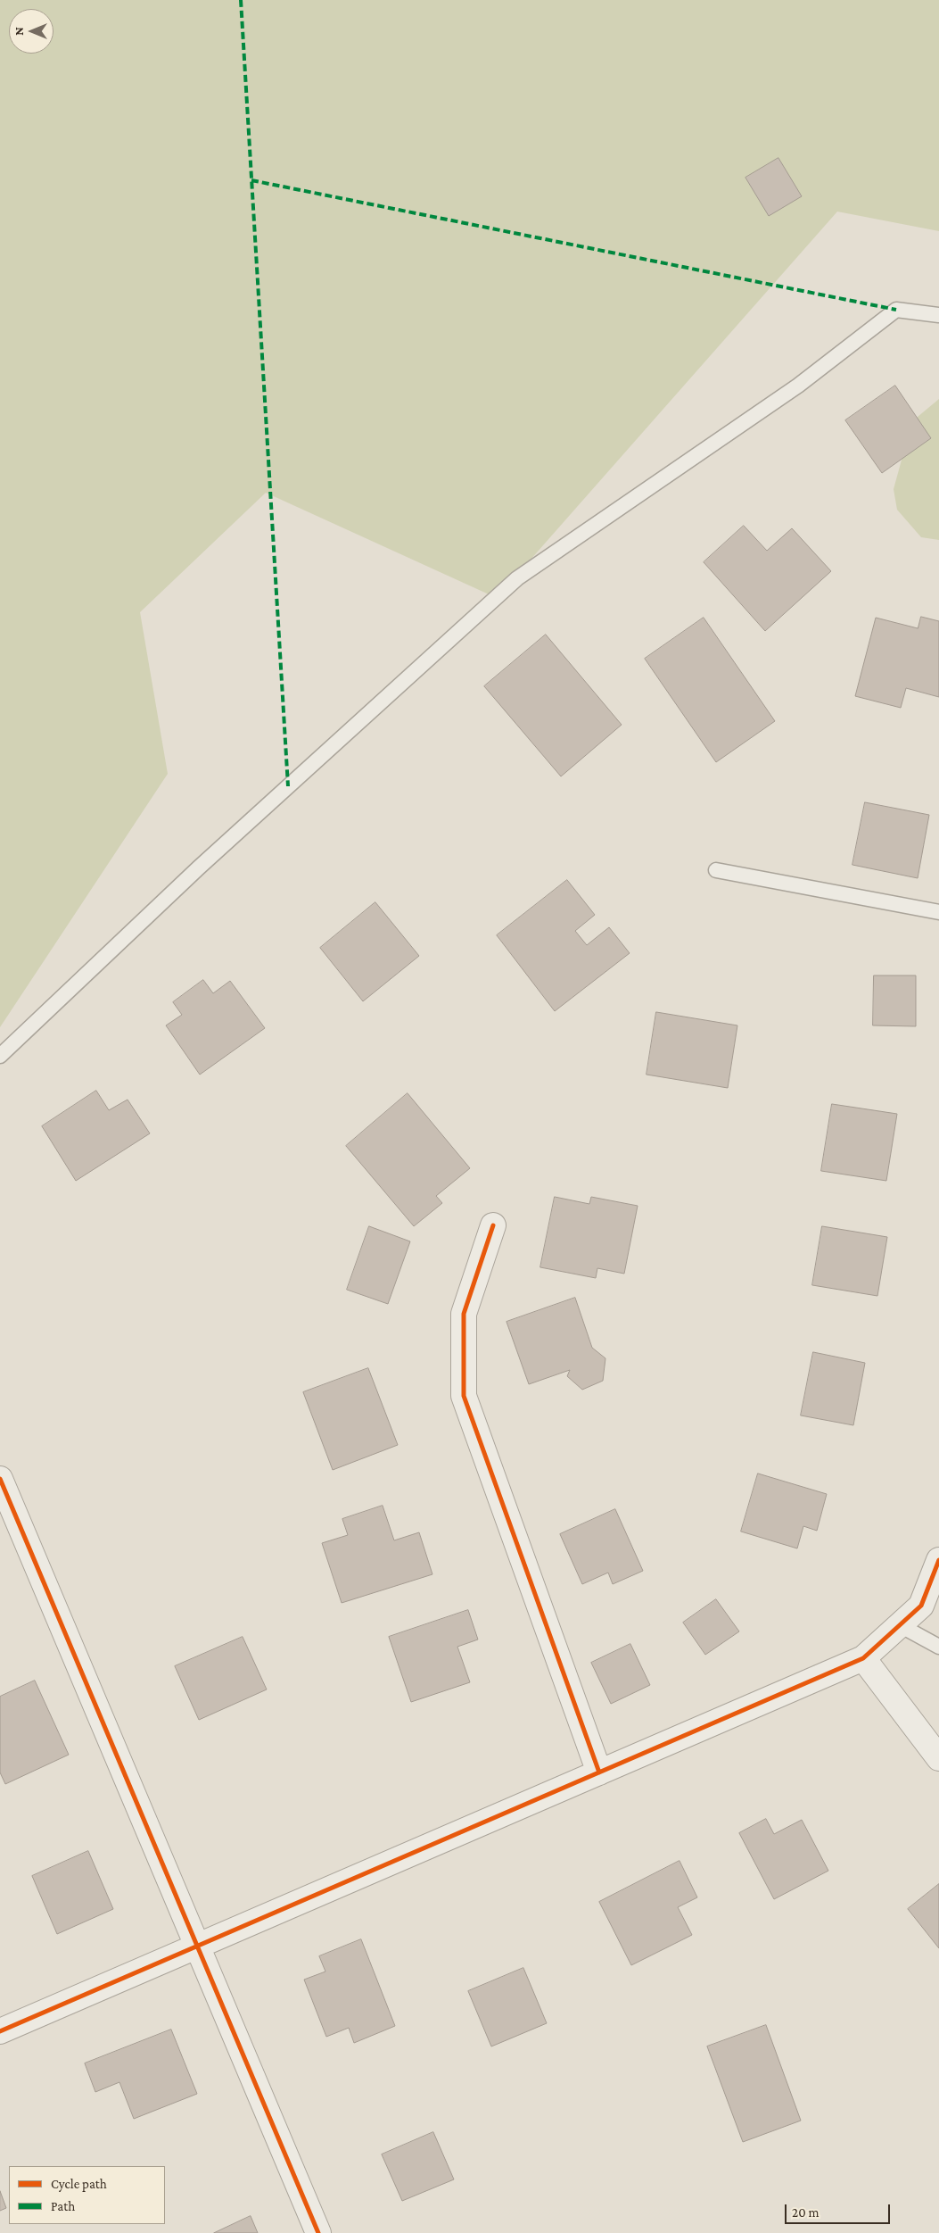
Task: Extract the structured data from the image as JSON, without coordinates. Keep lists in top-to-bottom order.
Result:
{
  "legend": ["Cycle path", "Path"],
  "scale_bar": "20 m",
  "north": "left"
}
